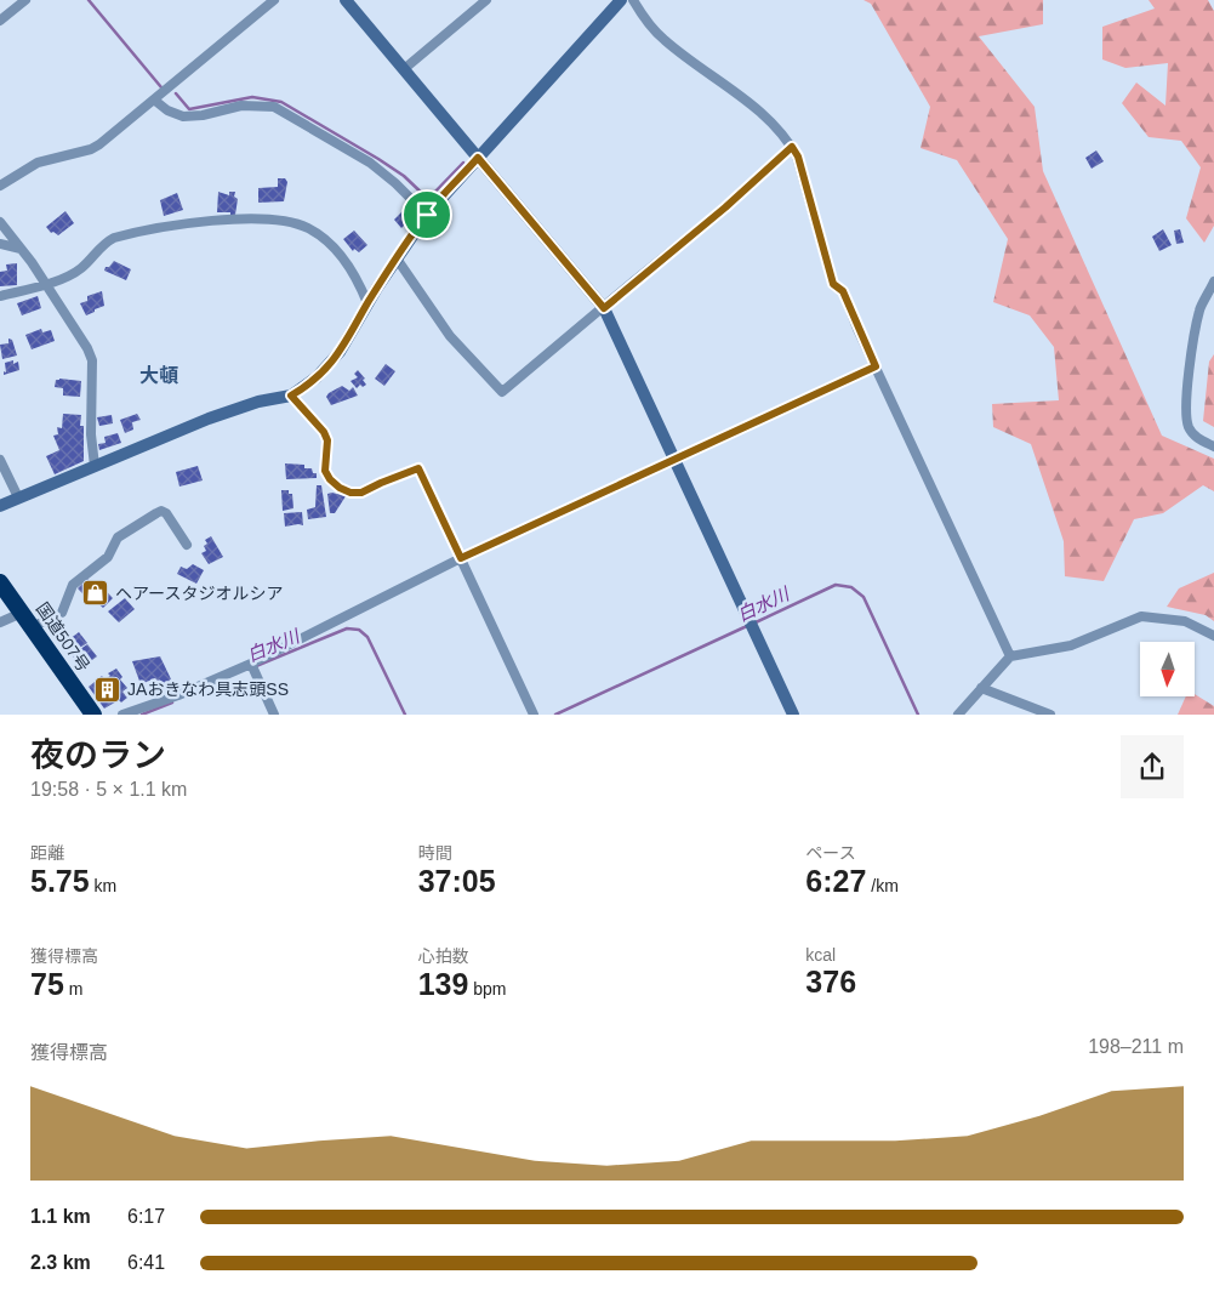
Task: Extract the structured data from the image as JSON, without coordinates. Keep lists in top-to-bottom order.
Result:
{
  "streets": {
    "highway": ["国道507号"]
  },
  "districts": ["大頓"],
  "water": ["白水川"],
  "places": {
    "shop": ["ヘアースタジオルシア"],
    "building": ["JAおきなわ具志頭SS"]
  },
  "north": "bottom",
  "page": {
    "heading": ["夜のラン", "19:58 · 5 × 1.1 km"],
    "stats": [
      ["距離", "5.75 km"],
      ["時間", "37:05"],
      ["ペース", "6:27 /km"],
      ["獲得標高", "75 m"],
      ["心拍数", "139 bpm"],
      ["kcal", "376"]
    ],
    "chart": ["獲得標高", "198–211 m"],
    "list": [
      {
        "name": "1.1 km",
        "note": "6:17"
      },
      {
        "name": "2.3 km",
        "note": "6:41"
      }
    ]
  }
}
